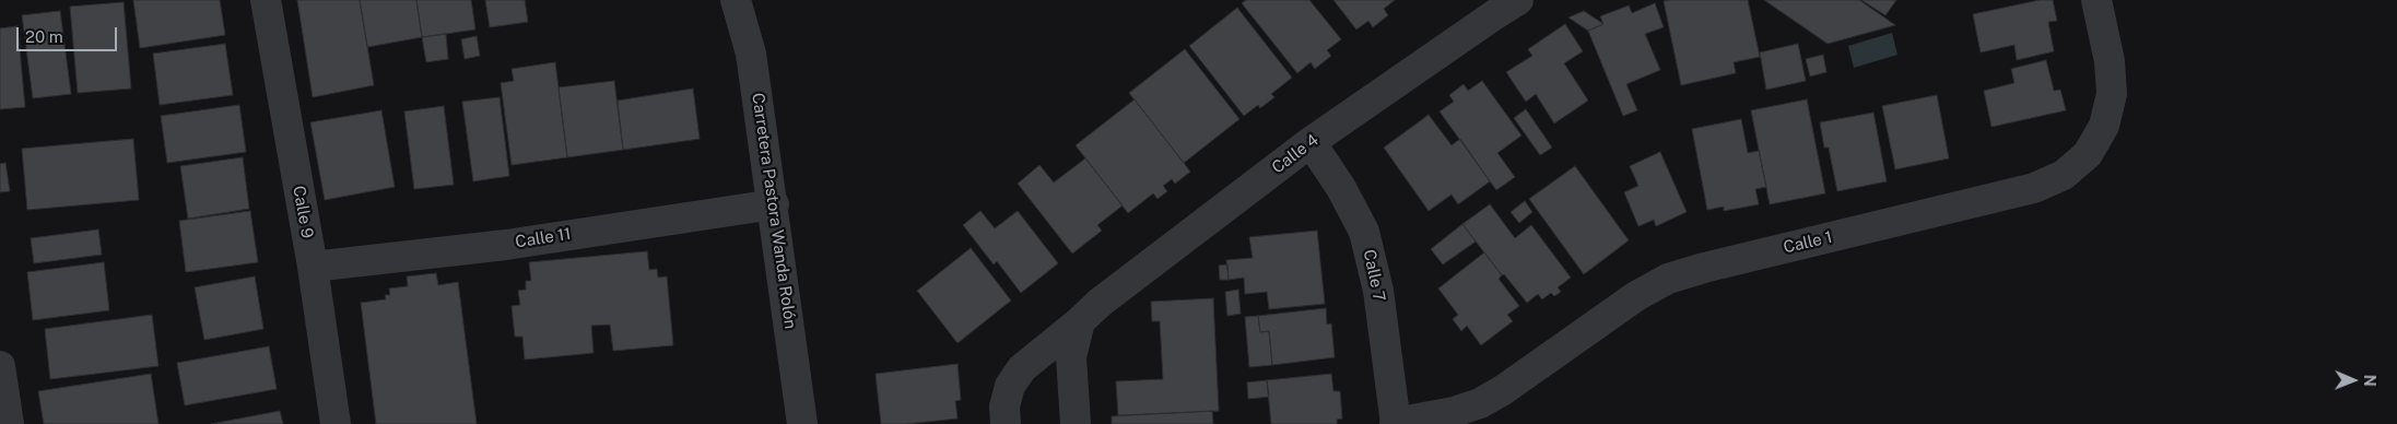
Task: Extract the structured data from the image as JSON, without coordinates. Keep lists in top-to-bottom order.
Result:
{
  "streets": {
    "street": [
      "Calle 4",
      "Carretera Pastora Wanda Rolón",
      "Calle 9",
      "Calle 11",
      "Calle 1",
      "Calle 7"
    ]
  },
  "crossings": [
    ["Calle 4", "Calle 7"],
    ["Carretera Pastora Wanda Rolón", "Calle 11"],
    ["Calle 9", "Calle 11"],
    ["Calle 1", "Calle 7"]
  ],
  "scale_bar": "20 m",
  "north": "right"
}
